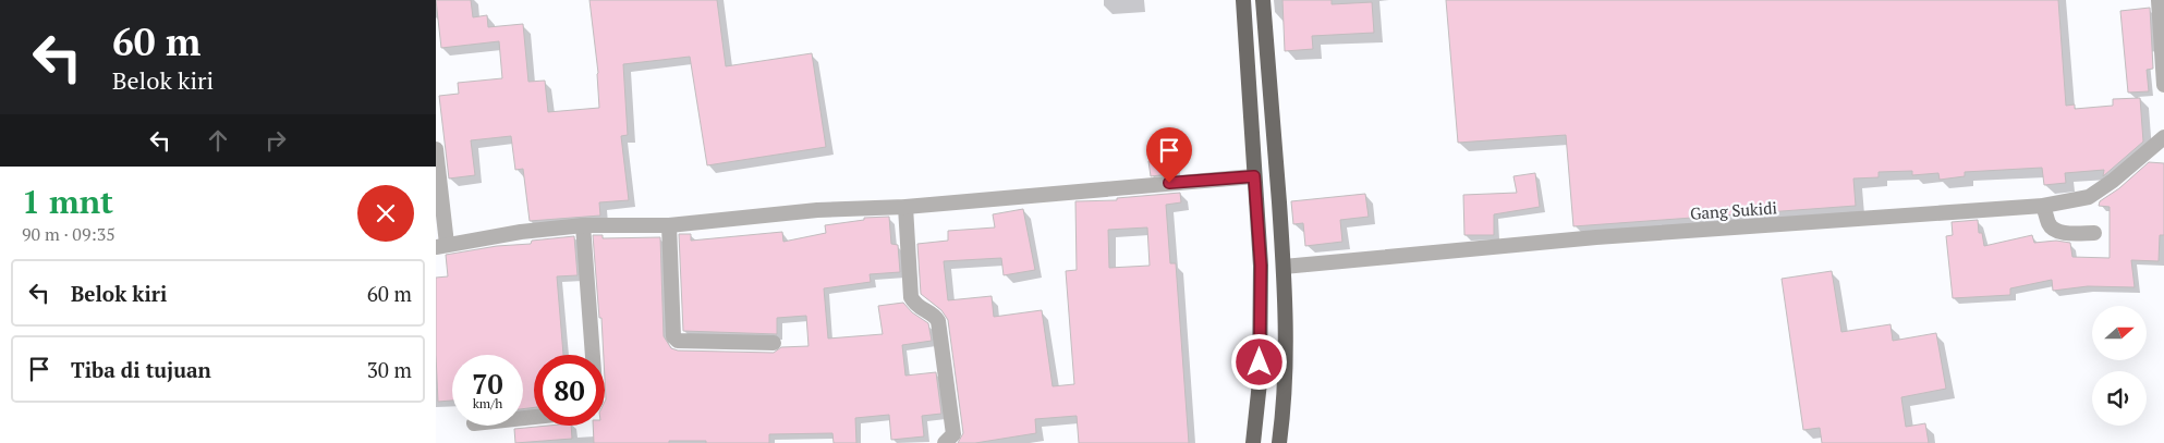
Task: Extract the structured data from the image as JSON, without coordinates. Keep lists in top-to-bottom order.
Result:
{
  "streets": {
    "street": ["Gang Sukidi"]
  },
  "north": "right",
  "page": {
    "turn": ["60 m", "Belok kiri"],
    "heading": ["1 mnt", "90 m · 09:35"],
    "list": [
      {
        "name": "Belok kiri",
        "value": "60 m"
      },
      {
        "name": "Tiba di tujuan",
        "value": "30 m"
      }
    ],
    "speed": "70 km/h",
    "limit": "80"
  }
}
